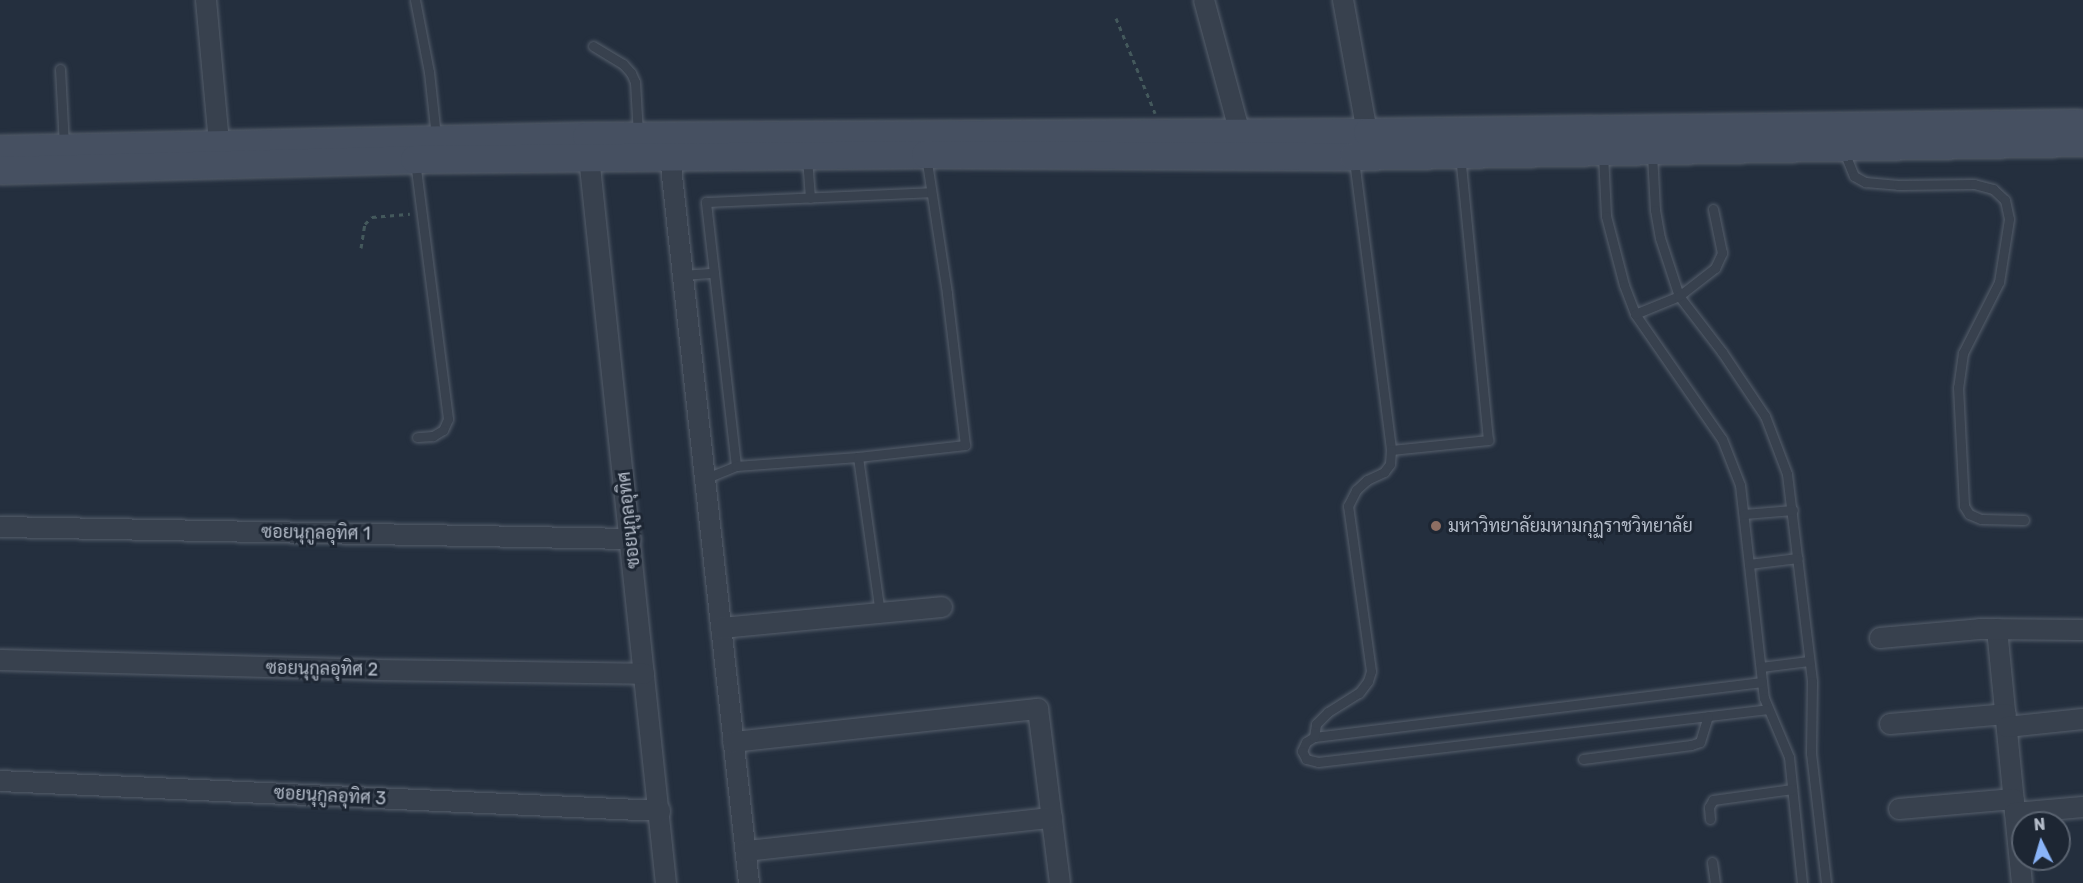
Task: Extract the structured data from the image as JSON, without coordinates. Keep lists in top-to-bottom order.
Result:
{
  "streets": {
    "street": [
      "ซอยนุกูลอุทิศ",
      "ซอยนุกูลอุทิศ 1",
      "ซอยนุกูลอุทิศ 2",
      "ซอยนุกูลอุทิศ 3"
    ]
  },
  "crossings": [
    ["ซอยนุกูลอุทิศ", "ซอยนุกูลอุทิศ 1"],
    ["ซอยนุกูลอุทิศ", "ซอยนุกูลอุทิศ 2"],
    ["ซอยนุกูลอุทิศ", "ซอยนุกูลอุทิศ 3"]
  ],
  "places": ["มหาวิทยาลัยมหามกุฏราชวิทยาลัย"],
  "north": "top"
}
